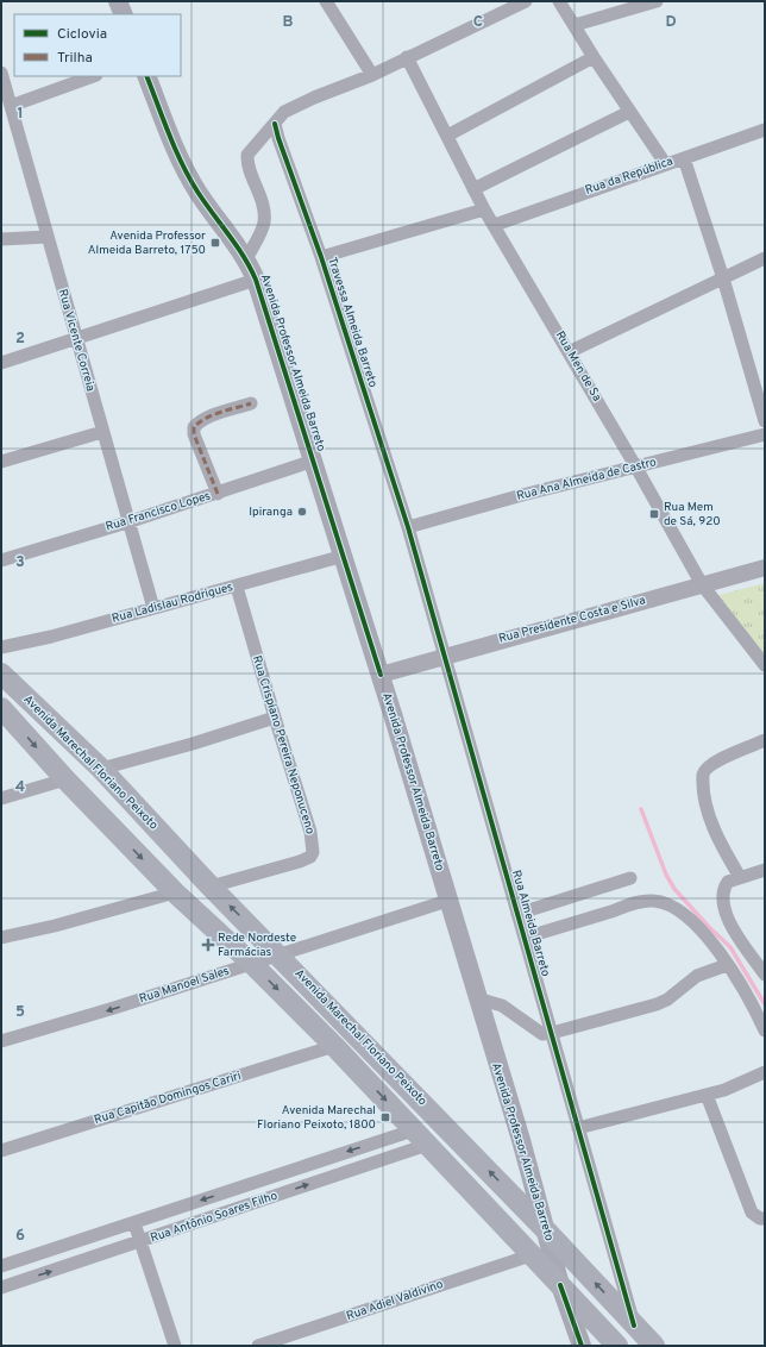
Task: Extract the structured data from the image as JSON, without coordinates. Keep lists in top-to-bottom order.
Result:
{
  "streets": {
    "main road": ["Avenida Professor Almeida Barreto", "Avenida Marechal Floriano Peixoto"],
    "street": [
      "Rua da República",
      "Travessa Almeida Barreto",
      "Rua Vicente Correia",
      "Rua Men de Sa",
      "Rua Ana Almeida de Castro",
      "Rua Francisco Lopes",
      "Rua Ladislau Rodrigues",
      "Rua Presidente Costa e Silva",
      "Rua Crispiano Pereira Neponuceno",
      "Rua Almeida Barreto",
      "Rua Manoel Sales",
      "Rua Capitão Domingos Cariri",
      "Rua Antônio Soares Filho",
      "Rua Adiel Valdivino"
    ]
  },
  "crossings": [
    ["Rua da República", "Rua Men de Sa"],
    ["Travessa Almeida Barreto", "Rua Ana Almeida de Castro"],
    ["Travessa Almeida Barreto", "Rua Almeida Barreto"],
    ["Rua Vicente Correia", "Rua Francisco Lopes"],
    ["Rua Vicente Correia", "Rua Ladislau Rodrigues"],
    ["Avenida Professor Almeida Barreto", "Rua Francisco Lopes"],
    ["Avenida Professor Almeida Barreto", "Rua Ladislau Rodrigues"],
    ["Avenida Professor Almeida Barreto", "Rua Presidente Costa e Silva"],
    ["Avenida Professor Almeida Barreto", "Avenida Marechal Floriano Peixoto"],
    ["Avenida Professor Almeida Barreto", "Rua Manoel Sales"],
    ["Rua Men de Sa", "Rua Ana Almeida de Castro"],
    ["Rua Men de Sa", "Rua Presidente Costa e Silva"],
    ["Rua Ana Almeida de Castro", "Rua Almeida Barreto"],
    ["Rua Ladislau Rodrigues", "Rua Crispiano Pereira Neponuceno"],
    ["Rua Presidente Costa e Silva", "Rua Almeida Barreto"],
    ["Rua Crispiano Pereira Neponuceno", "Avenida Marechal Floriano Peixoto"],
    ["Avenida Marechal Floriano Peixoto", "Rua Almeida Barreto"],
    ["Avenida Marechal Floriano Peixoto", "Rua Manoel Sales"],
    ["Avenida Marechal Floriano Peixoto", "Rua Capitão Domingos Cariri"],
    ["Avenida Marechal Floriano Peixoto", "Rua Antônio Soares Filho"],
    ["Avenida Marechal Floriano Peixoto", "Rua Adiel Valdivino"]
  ],
  "places": {
    "transit": ["Avenida Professor Almeida Barreto, 1750", "Rua Mem de Sá, 920", "Avenida Marechal Floriano Peixoto, 1800"],
    "other": ["Ipiranga"],
    "health": ["Rede Nordeste Farmácias"]
  },
  "legend": ["Ciclovia", "Trilha"],
  "grid": {
    "columns": ["B", "C", "D"],
    "rows": [
      "1",
      "2",
      "3",
      "4",
      "5",
      "6"
    ]
  }
}
